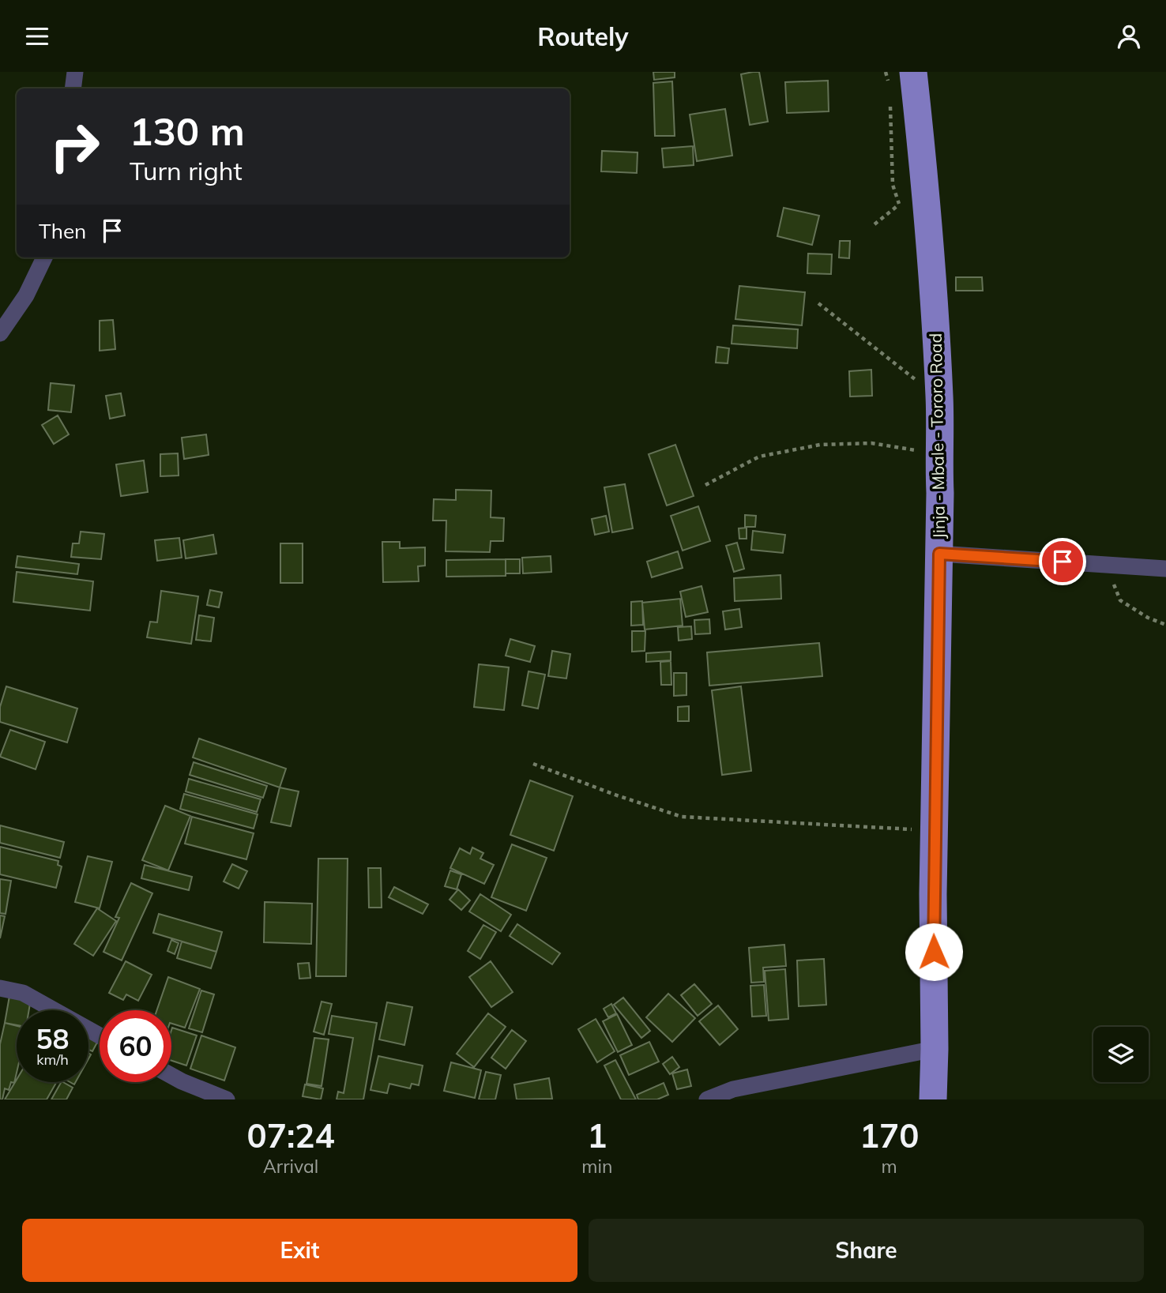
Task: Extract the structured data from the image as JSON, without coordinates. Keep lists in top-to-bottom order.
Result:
{
  "streets": {
    "main road": ["Jinja - Mbale - Tororo Road"]
  },
  "page": {
    "header": "Routely",
    "turn": ["130 m", "Turn right"],
    "then": "Then",
    "speed": "58 km/h",
    "limit": "60",
    "eta": [
      "07:24",
      "Arrival",
      "1",
      "min",
      "170",
      "m"
    ],
    "buttons": ["Exit", "Share"]
  }
}
